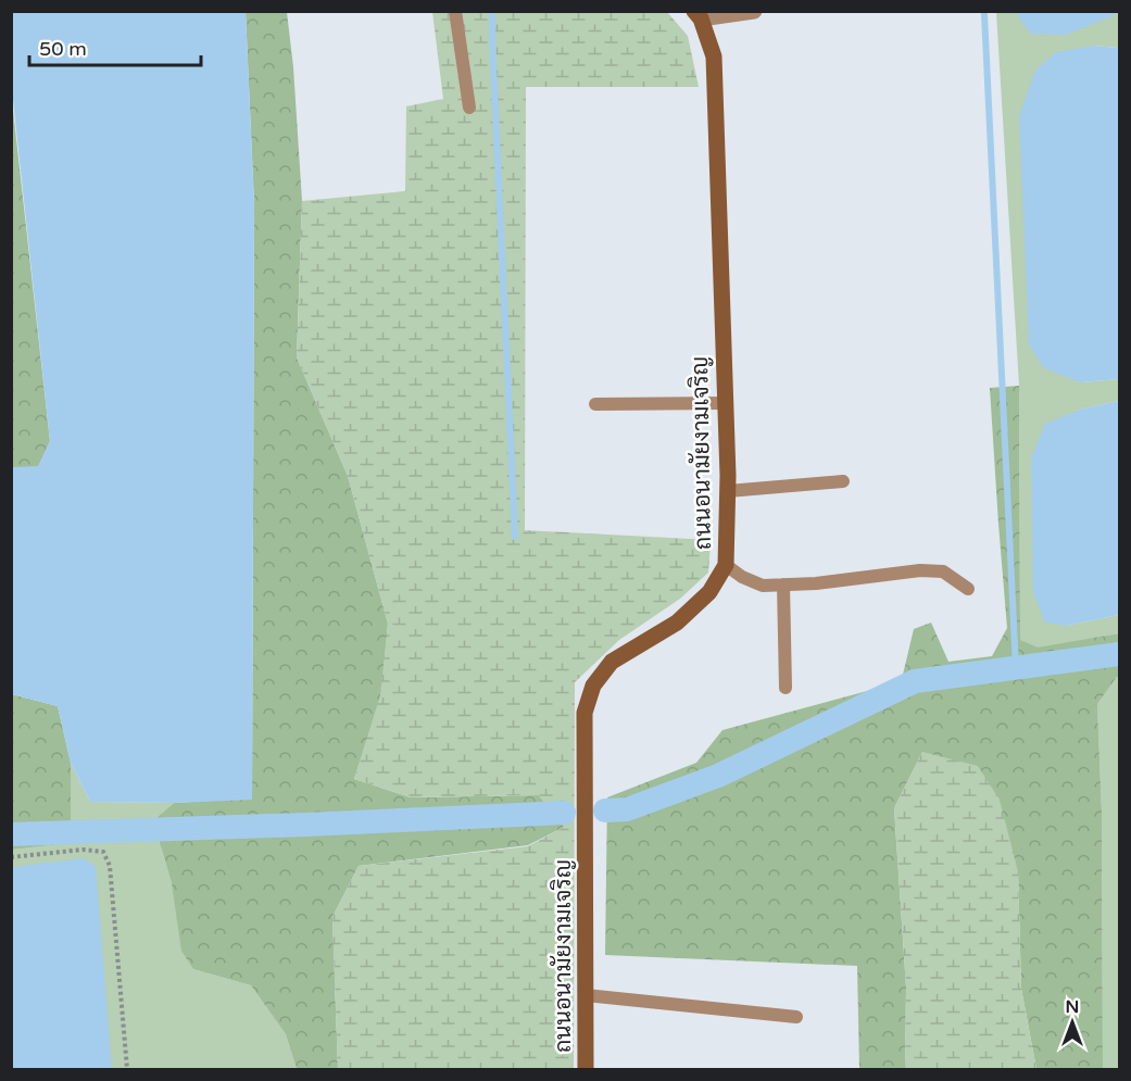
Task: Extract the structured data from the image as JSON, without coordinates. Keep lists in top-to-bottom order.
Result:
{
  "streets": {
    "street": ["ถนนอนามัยงามเจริญ"]
  },
  "scale_bar": "50 m",
  "north": "top"
}
